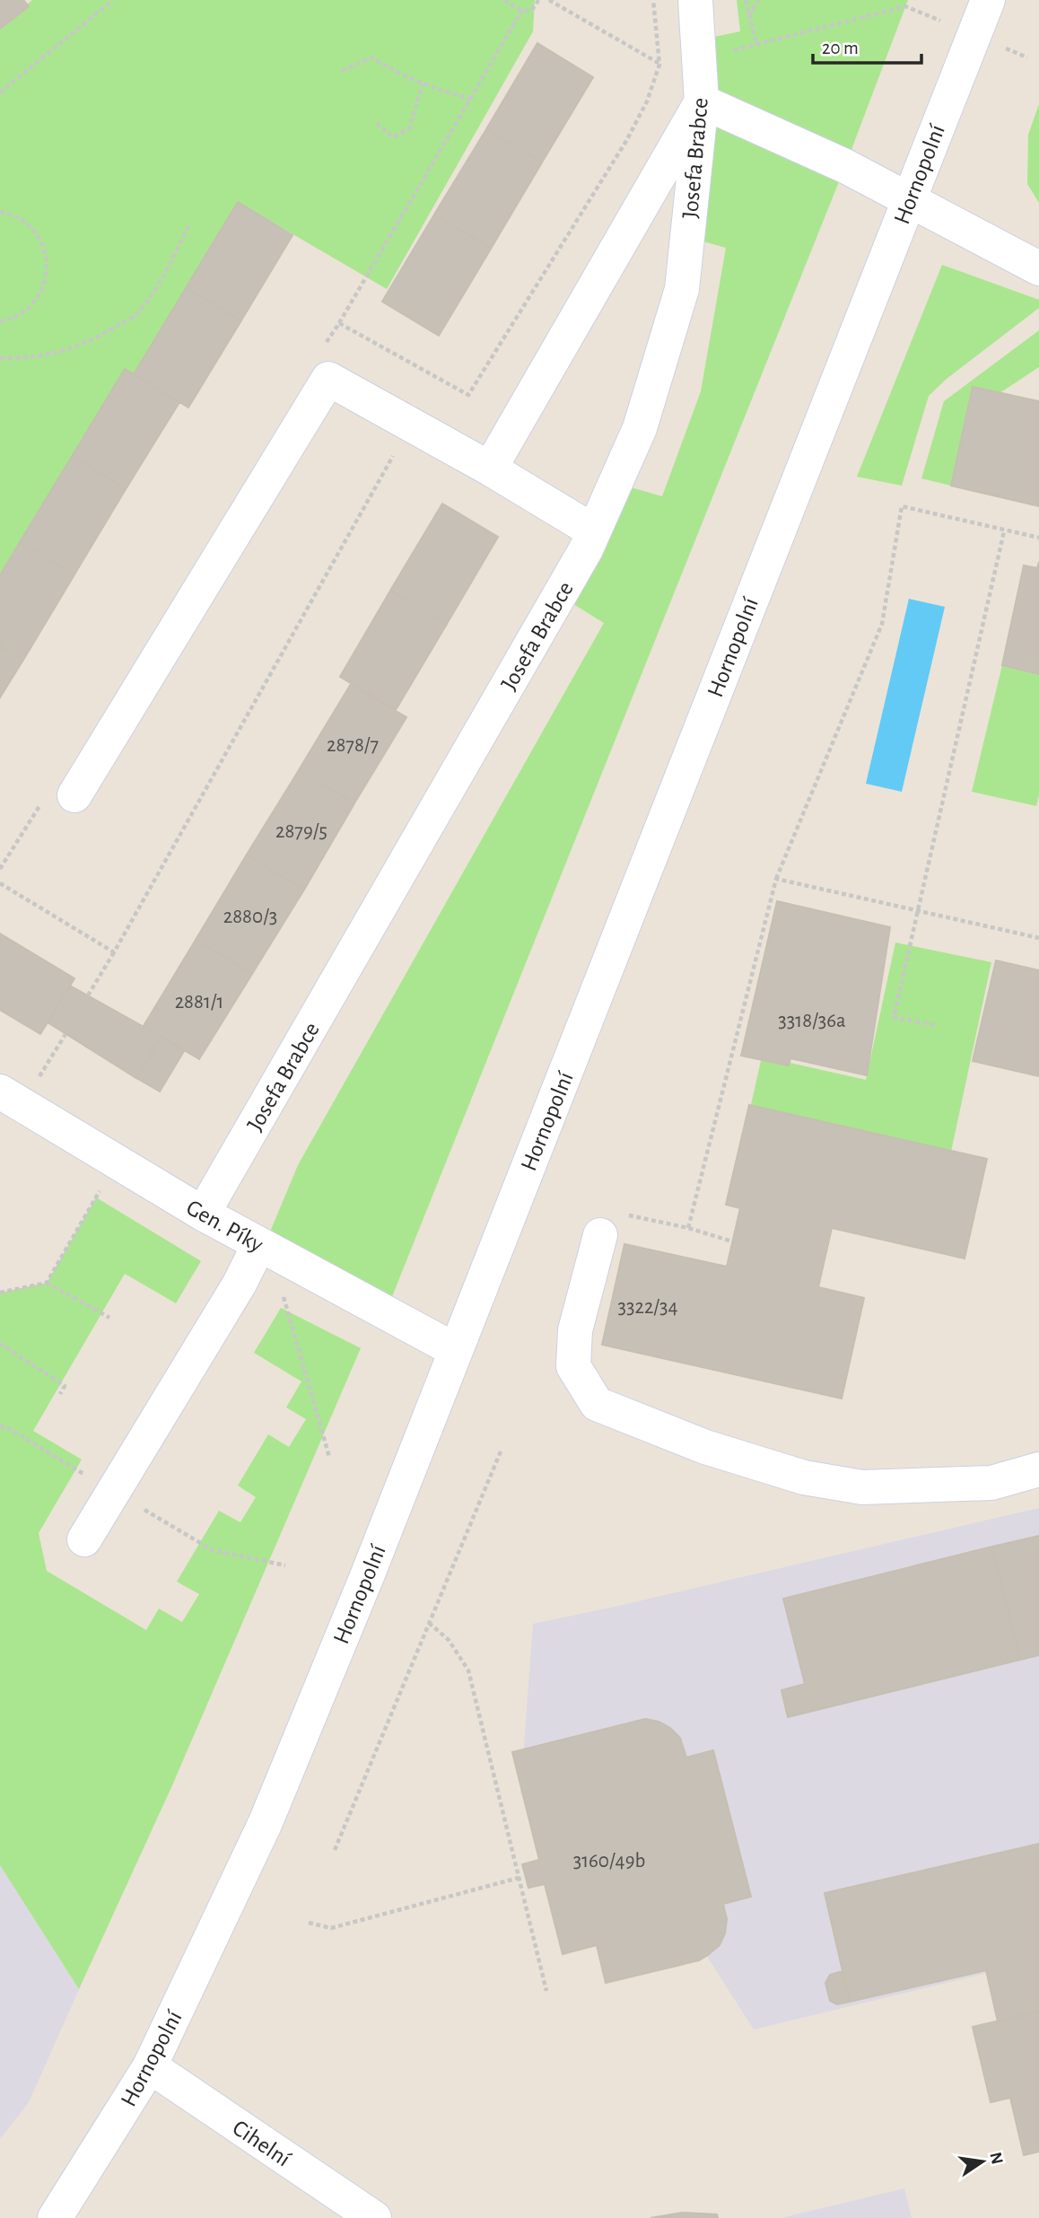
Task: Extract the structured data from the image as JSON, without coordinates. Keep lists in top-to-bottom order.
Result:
{
  "streets": {
    "street": [
      "Josefa Brabce",
      "Hornopolní",
      "Gen. Píky",
      "Cihelní"
    ]
  },
  "crossings": [
    ["Josefa Brabce", "Gen. Píky"],
    ["Hornopolní", "Gen. Píky"],
    ["Hornopolní", "Cihelní"]
  ],
  "house_numbers": [
    "2878/7",
    "2879/5",
    "2880/3",
    "2881/1",
    "3318/36a",
    "3322/34",
    "3160/49b"
  ],
  "scale_bar": "20 m",
  "north": "right"
}
